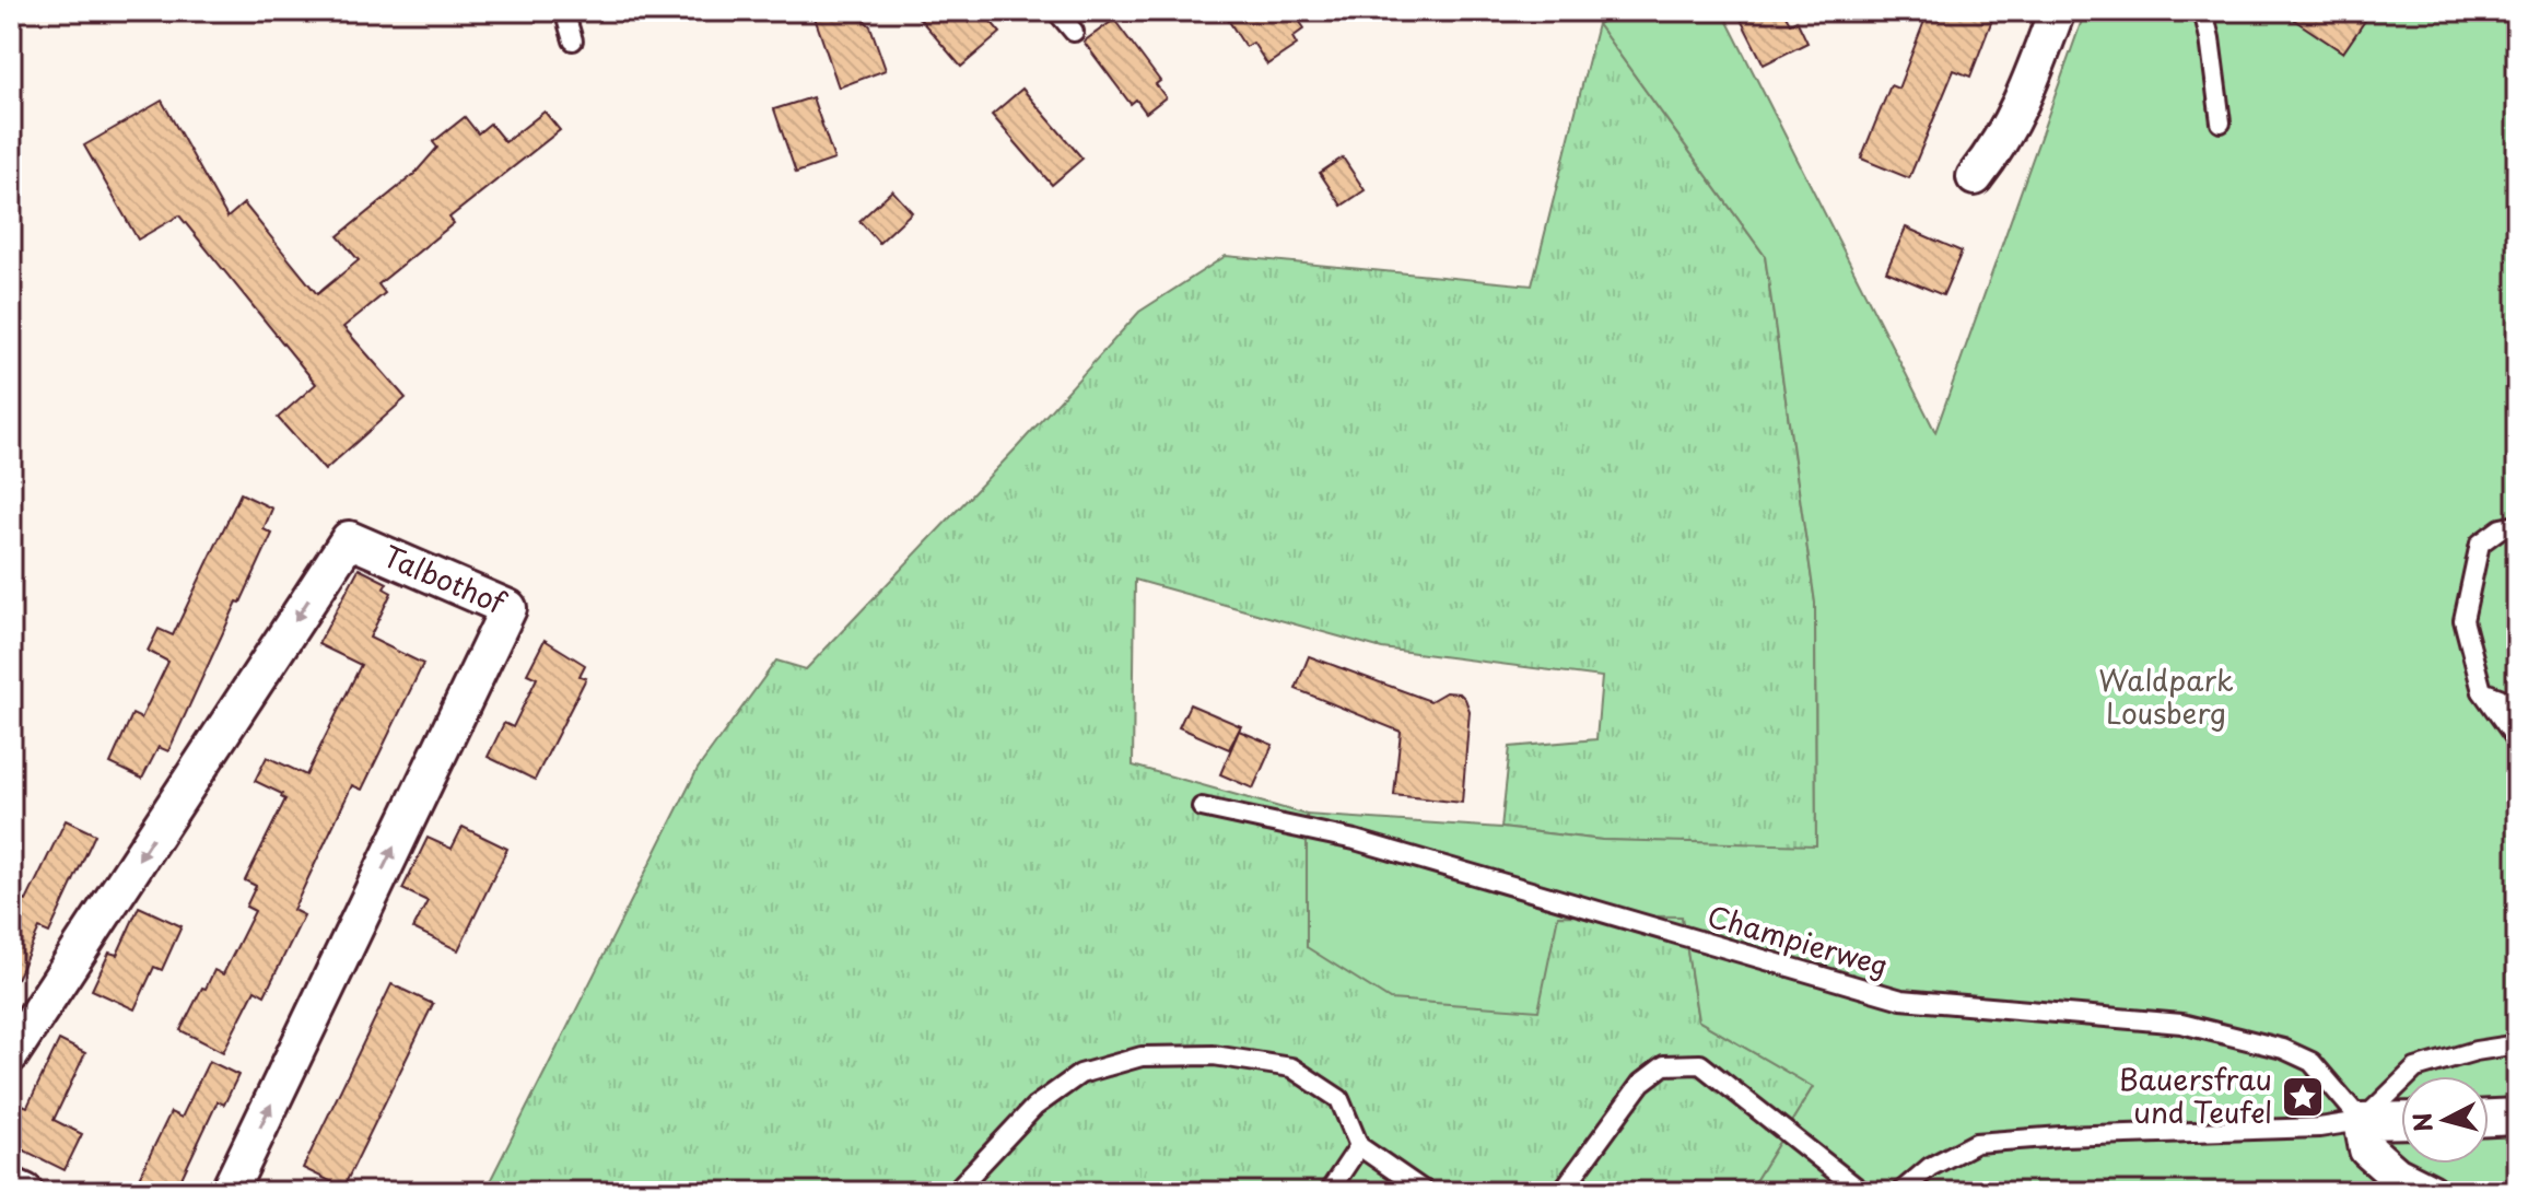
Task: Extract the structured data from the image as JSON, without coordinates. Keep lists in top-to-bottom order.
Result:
{
  "streets": {
    "street": ["Talbothof"],
    "lane": ["Champierweg"]
  },
  "parks": ["Waldpark Lousberg"],
  "places": {
    "place": ["Bauersfrau und Teufel"]
  },
  "north": "left"
}
